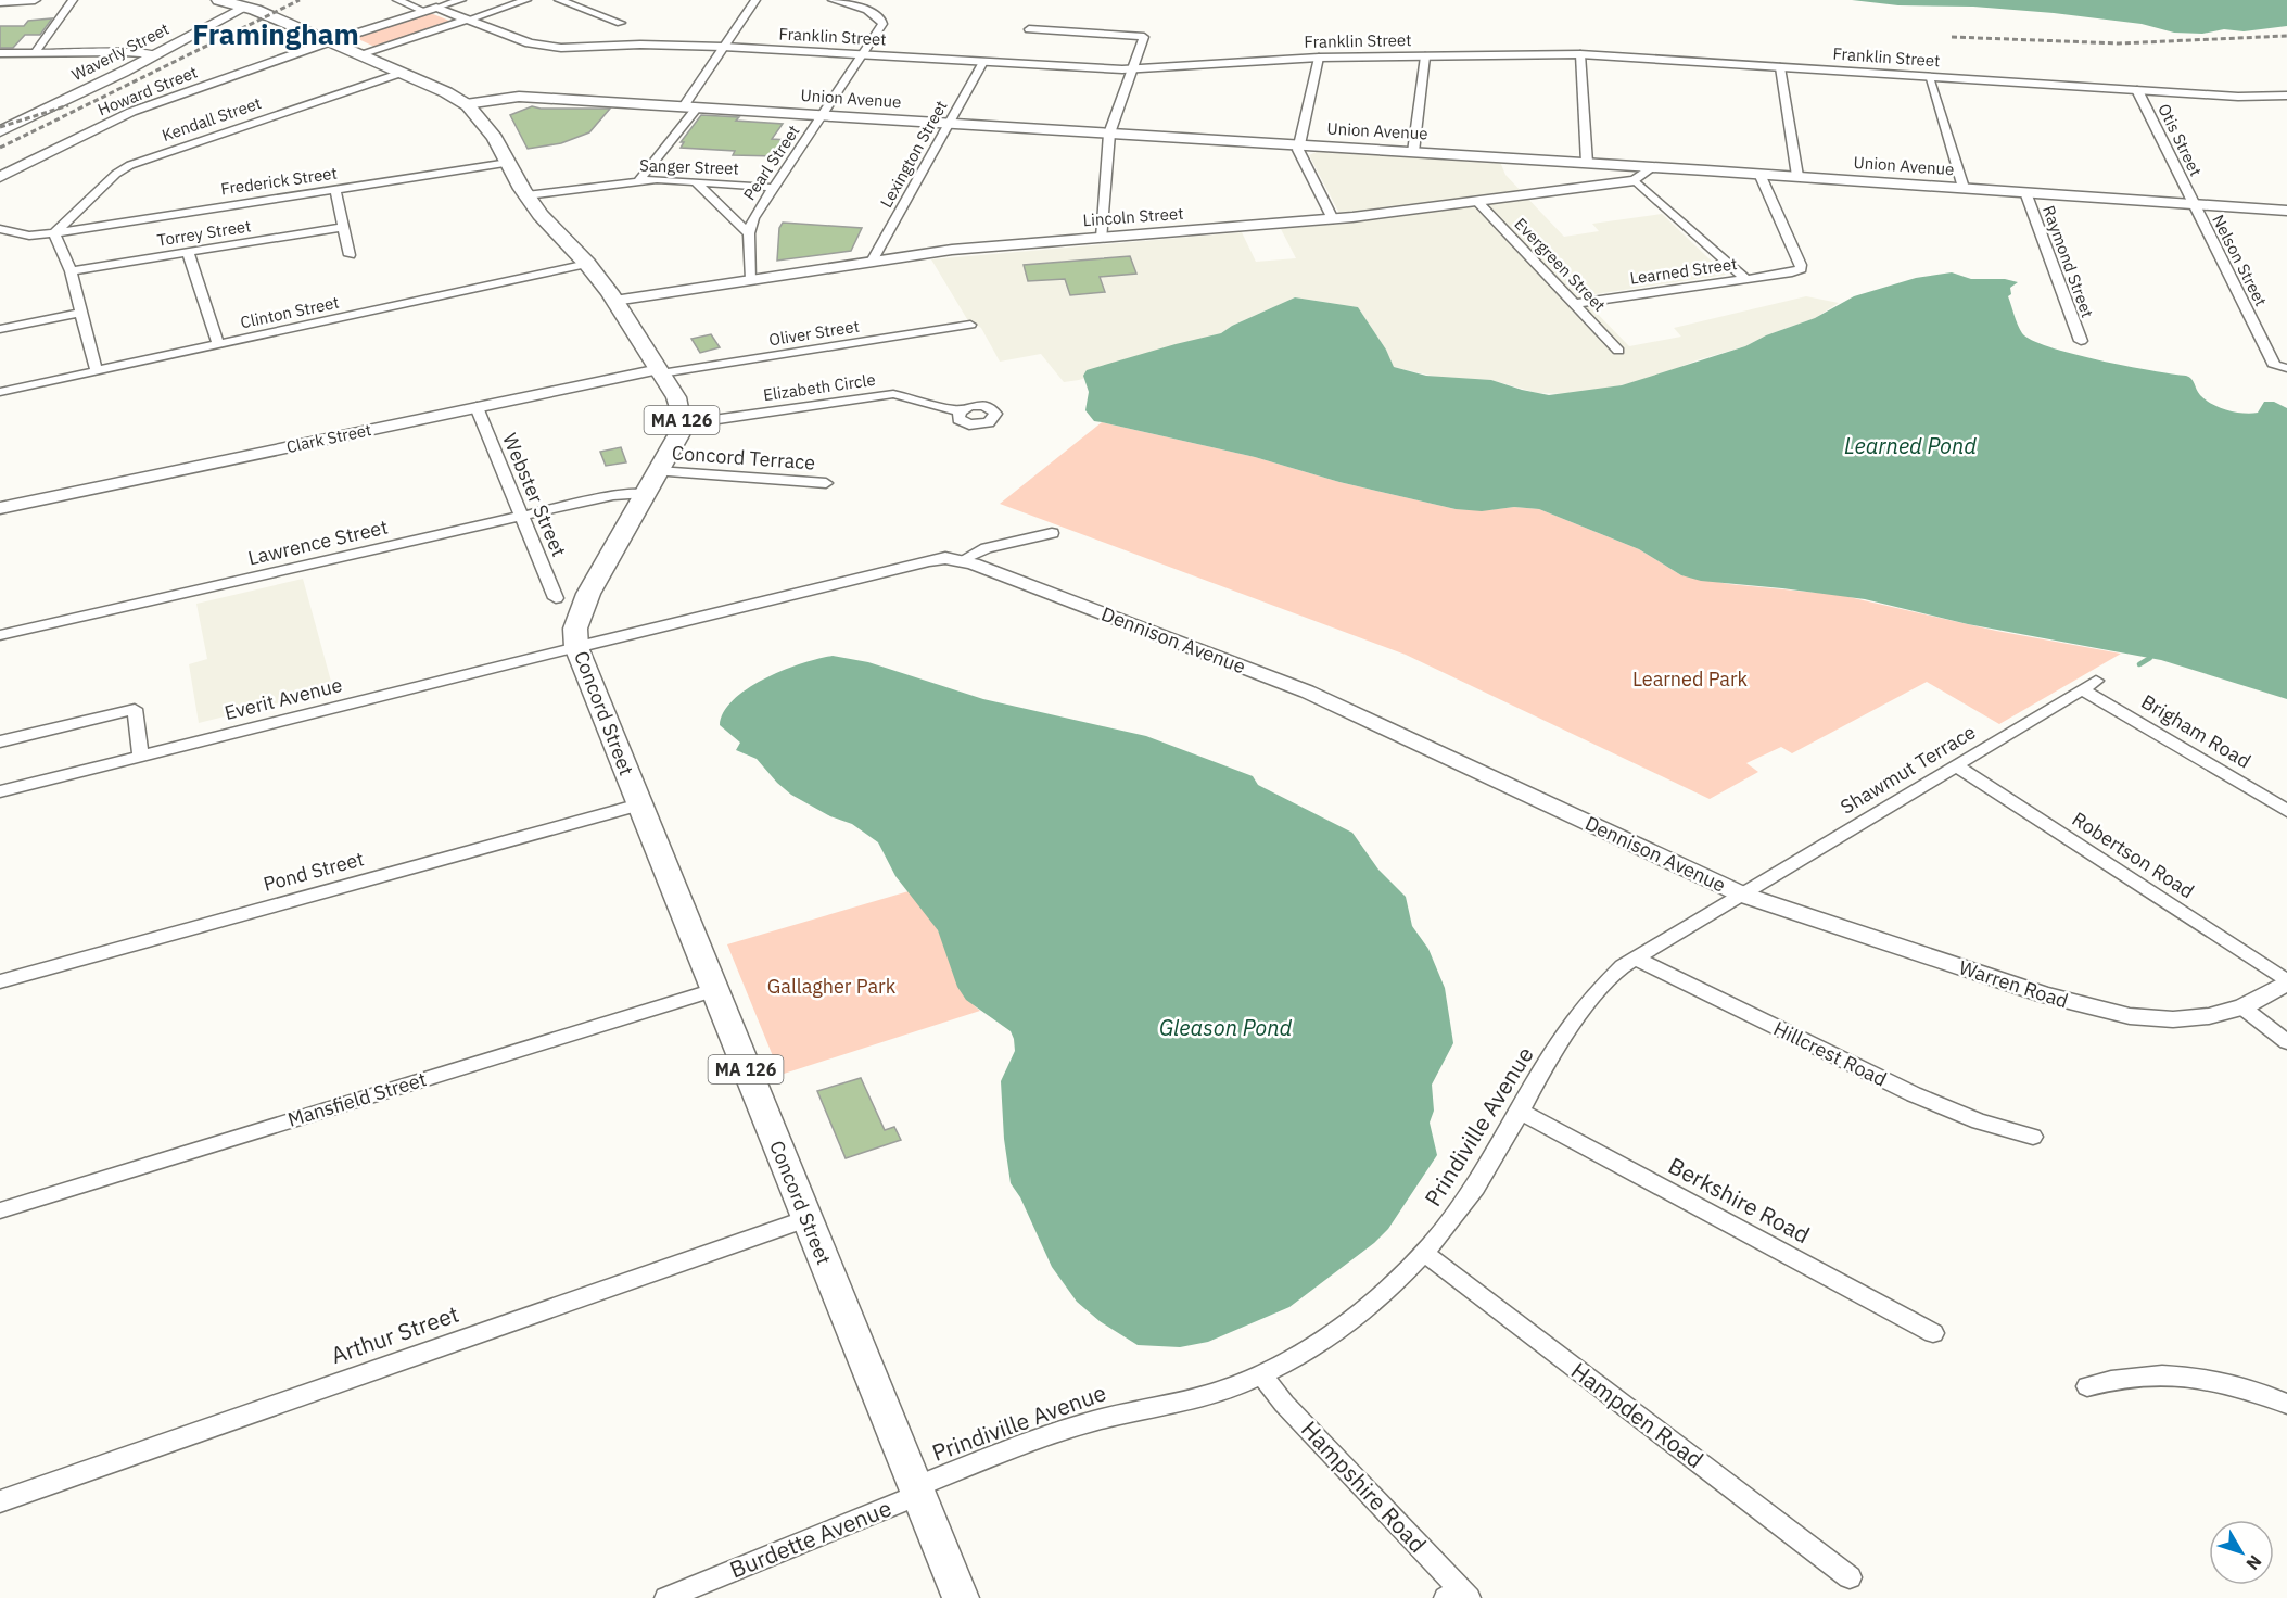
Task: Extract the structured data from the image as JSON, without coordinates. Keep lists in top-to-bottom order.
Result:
{
  "streets": {
    "main road": [
      "Waverly Street",
      "Union Avenue",
      "MA 126",
      "Concord Street"
    ],
    "street": [
      "Franklin Street",
      "Howard Street",
      "Kendall Street",
      "Otis Street",
      "Lexington Street",
      "Pearl Street",
      "Sanger Street",
      "Frederick Street",
      "Lincoln Street",
      "Torrey Street",
      "Nelson Street",
      "Raymond Street",
      "Evergreen Street",
      "Learned Street",
      "Clinton Street",
      "Oliver Street",
      "Elizabeth Circle",
      "Clark Street",
      "Concord Terrace",
      "Webster Street",
      "Lawrence Street",
      "Dennison Avenue",
      "Everit Avenue",
      "Brigham Road",
      "Shawmut Terrace",
      "Robertson Road",
      "Pond Street",
      "Warren Road",
      "Hillcrest Road",
      "Mansfield Street",
      "Prindiville Avenue",
      "Berkshire Road",
      "Arthur Street",
      "Hampden Road",
      "Hampshire Road",
      "Burdette Avenue"
    ]
  },
  "crossings": [
    ["Franklin Street", "Howard Street"],
    ["Franklin Street", "Otis Street"],
    ["Franklin Street", "Lexington Street"],
    ["Franklin Street", "Pearl Street"],
    ["Waverly Street", "MA 126"],
    ["Howard Street", "MA 126"],
    ["Union Avenue", "Otis Street"],
    ["Union Avenue", "Lexington Street"],
    ["Union Avenue", "Pearl Street"],
    ["Union Avenue", "Nelson Street"],
    ["Union Avenue", "Raymond Street"],
    ["Union Avenue", "Learned Street"],
    ["Union Avenue", "MA 126"],
    ["Kendall Street", "Frederick Street"],
    ["Kendall Street", "MA 126"],
    ["Otis Street", "Nelson Street"],
    ["Lexington Street", "Lincoln Street"],
    ["Pearl Street", "Sanger Street"],
    ["Pearl Street", "Lincoln Street"],
    ["Sanger Street", "MA 126"],
    ["Frederick Street", "MA 126"],
    ["Lincoln Street", "Evergreen Street"],
    ["Lincoln Street", "MA 126"],
    ["Evergreen Street", "Learned Street"],
    ["Clinton Street", "MA 126"],
    ["Oliver Street", "MA 126"],
    ["Oliver Street", "Clark Street"],
    ["Elizabeth Circle", "MA 126"],
    ["Elizabeth Circle", "Concord Street"],
    ["MA 126", "Clark Street"],
    ["MA 126", "Concord Street"],
    ["Clark Street", "Webster Street"],
    ["Concord Terrace", "Lawrence Street"],
    ["Concord Terrace", "Concord Street"],
    ["Webster Street", "Lawrence Street"],
    ["Lawrence Street", "Concord Street"],
    ["Dennison Avenue", "Everit Avenue"],
    ["Dennison Avenue", "Concord Street"],
    ["Dennison Avenue", "Shawmut Terrace"],
    ["Dennison Avenue", "Warren Road"],
    ["Dennison Avenue", "Prindiville Avenue"],
    ["Everit Avenue", "Concord Street"],
    ["Concord Street", "Pond Street"],
    ["Concord Street", "Mansfield Street"],
    ["Concord Street", "Prindiville Avenue"],
    ["Concord Street", "Arthur Street"],
    ["Concord Street", "Burdette Avenue"],
    ["Brigham Road", "Shawmut Terrace"],
    ["Shawmut Terrace", "Robertson Road"],
    ["Shawmut Terrace", "Warren Road"],
    ["Shawmut Terrace", "Prindiville Avenue"],
    ["Robertson Road", "Warren Road"],
    ["Warren Road", "Prindiville Avenue"],
    ["Hillcrest Road", "Prindiville Avenue"],
    ["Prindiville Avenue", "Berkshire Road"],
    ["Prindiville Avenue", "Hampden Road"],
    ["Prindiville Avenue", "Hampshire Road"],
    ["Prindiville Avenue", "Burdette Avenue"]
  ],
  "districts": ["Framingham"],
  "water": ["Learned Pond", "Gleason Pond"],
  "parks": ["Learned Park", "Gallagher Park"],
  "north": "bottom right"
}
